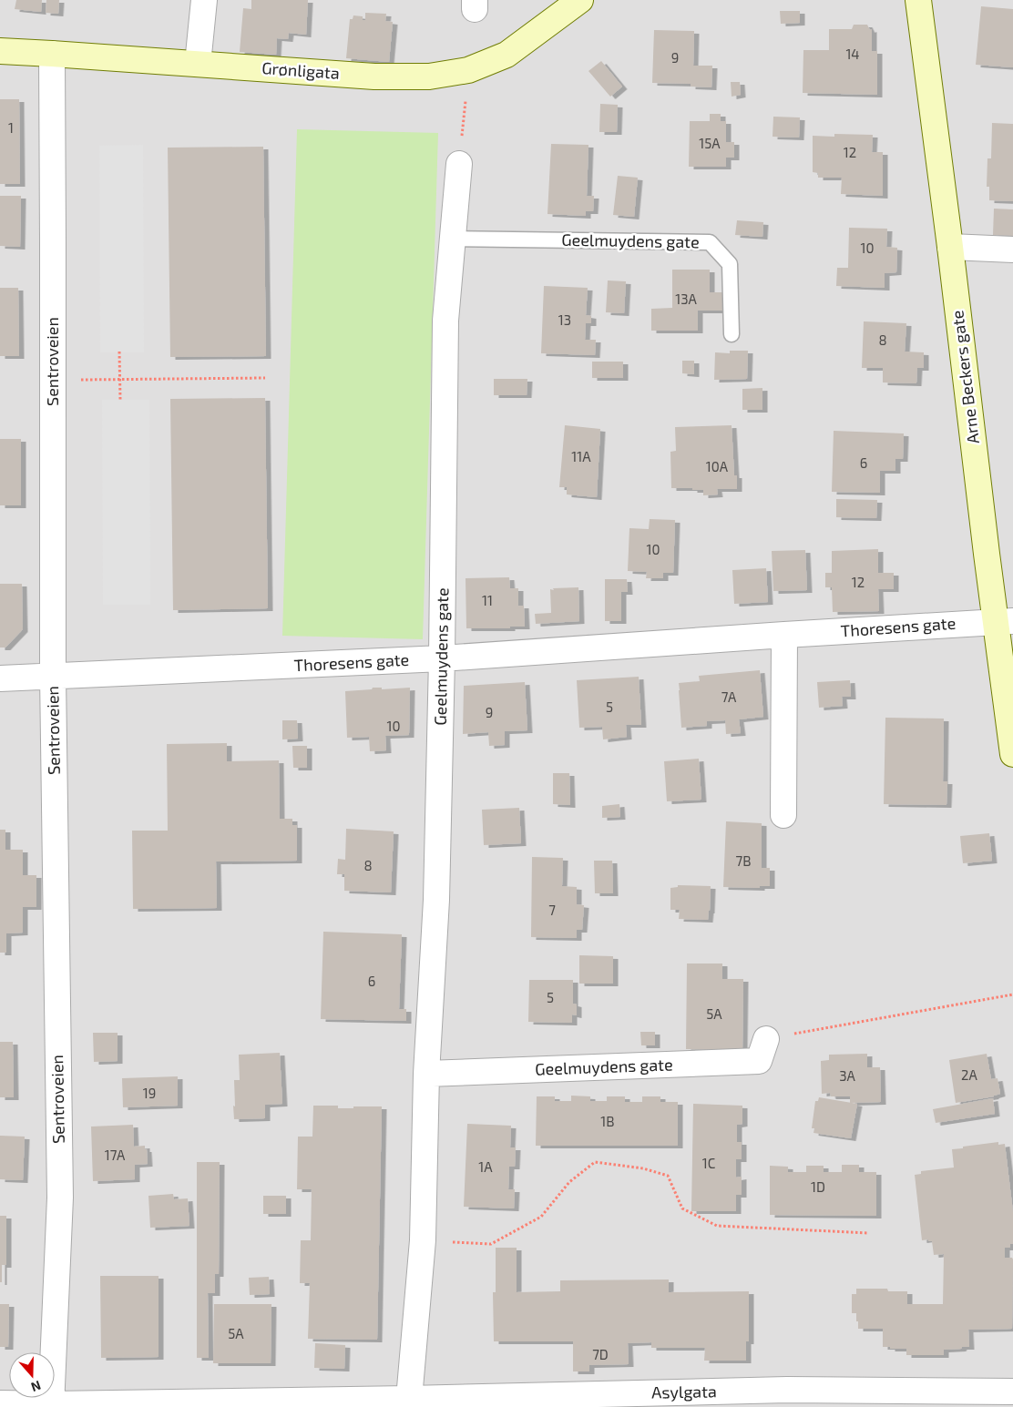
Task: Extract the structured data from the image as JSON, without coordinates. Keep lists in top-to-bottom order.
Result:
{
  "streets": {
    "main road": ["Grønligata", "Arne Beckers gate"],
    "street": [
      "Geelmuydens gate",
      "Sentroveien",
      "Thoresens gate",
      "Asylgata"
    ]
  },
  "crossings": [
    ["Grønligata", "Sentroveien"],
    ["Geelmuydens gate", "Thoresens gate"],
    ["Geelmuydens gate", "Asylgata"],
    ["Sentroveien", "Thoresens gate"],
    ["Sentroveien", "Asylgata"],
    ["Arne Beckers gate", "Thoresens gate"]
  ],
  "house_numbers": [
    "14",
    "9",
    "1",
    "15A",
    "12",
    "10",
    "13A",
    "13",
    "8",
    "11A",
    "6",
    "10A",
    "10",
    "12",
    "11",
    "7A",
    "5",
    "9",
    "10",
    "7B",
    "8",
    "7",
    "6",
    "5",
    "5A",
    "2A",
    "3A",
    "19",
    "1B",
    "17A",
    "1C",
    "1A",
    "1D",
    "5A",
    "7D"
  ],
  "north": "bottom"
}
